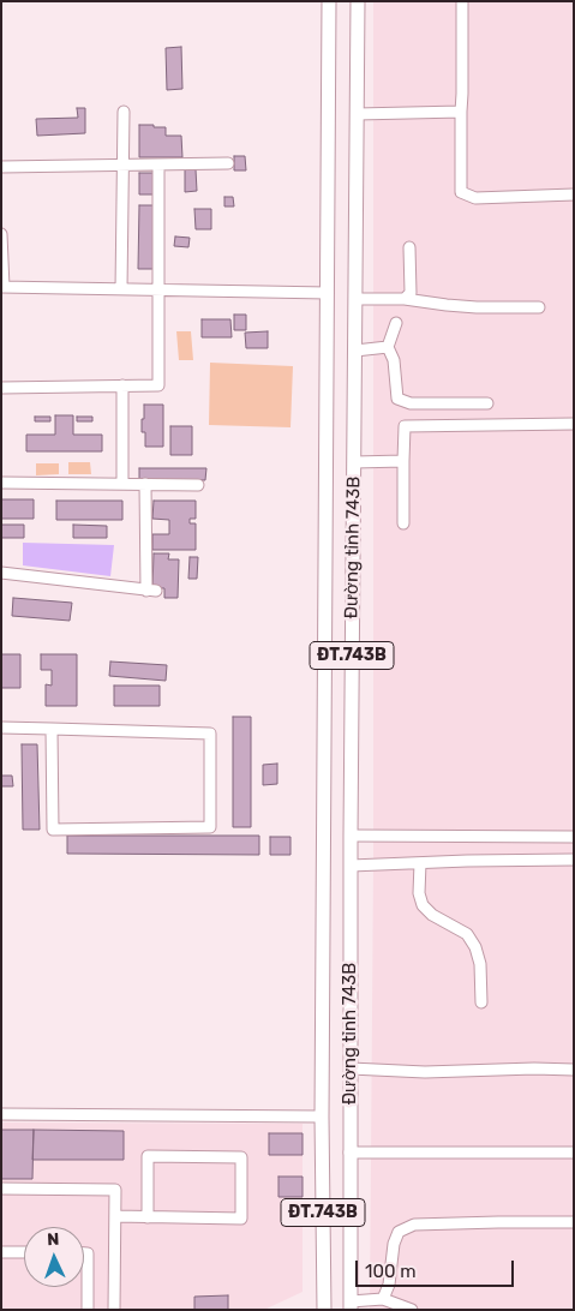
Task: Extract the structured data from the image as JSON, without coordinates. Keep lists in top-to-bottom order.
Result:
{
  "streets": {
    "main road": ["Đường tỉnh 743B", "ĐT.743B"]
  },
  "scale_bar": "100 m",
  "north": "top"
}
